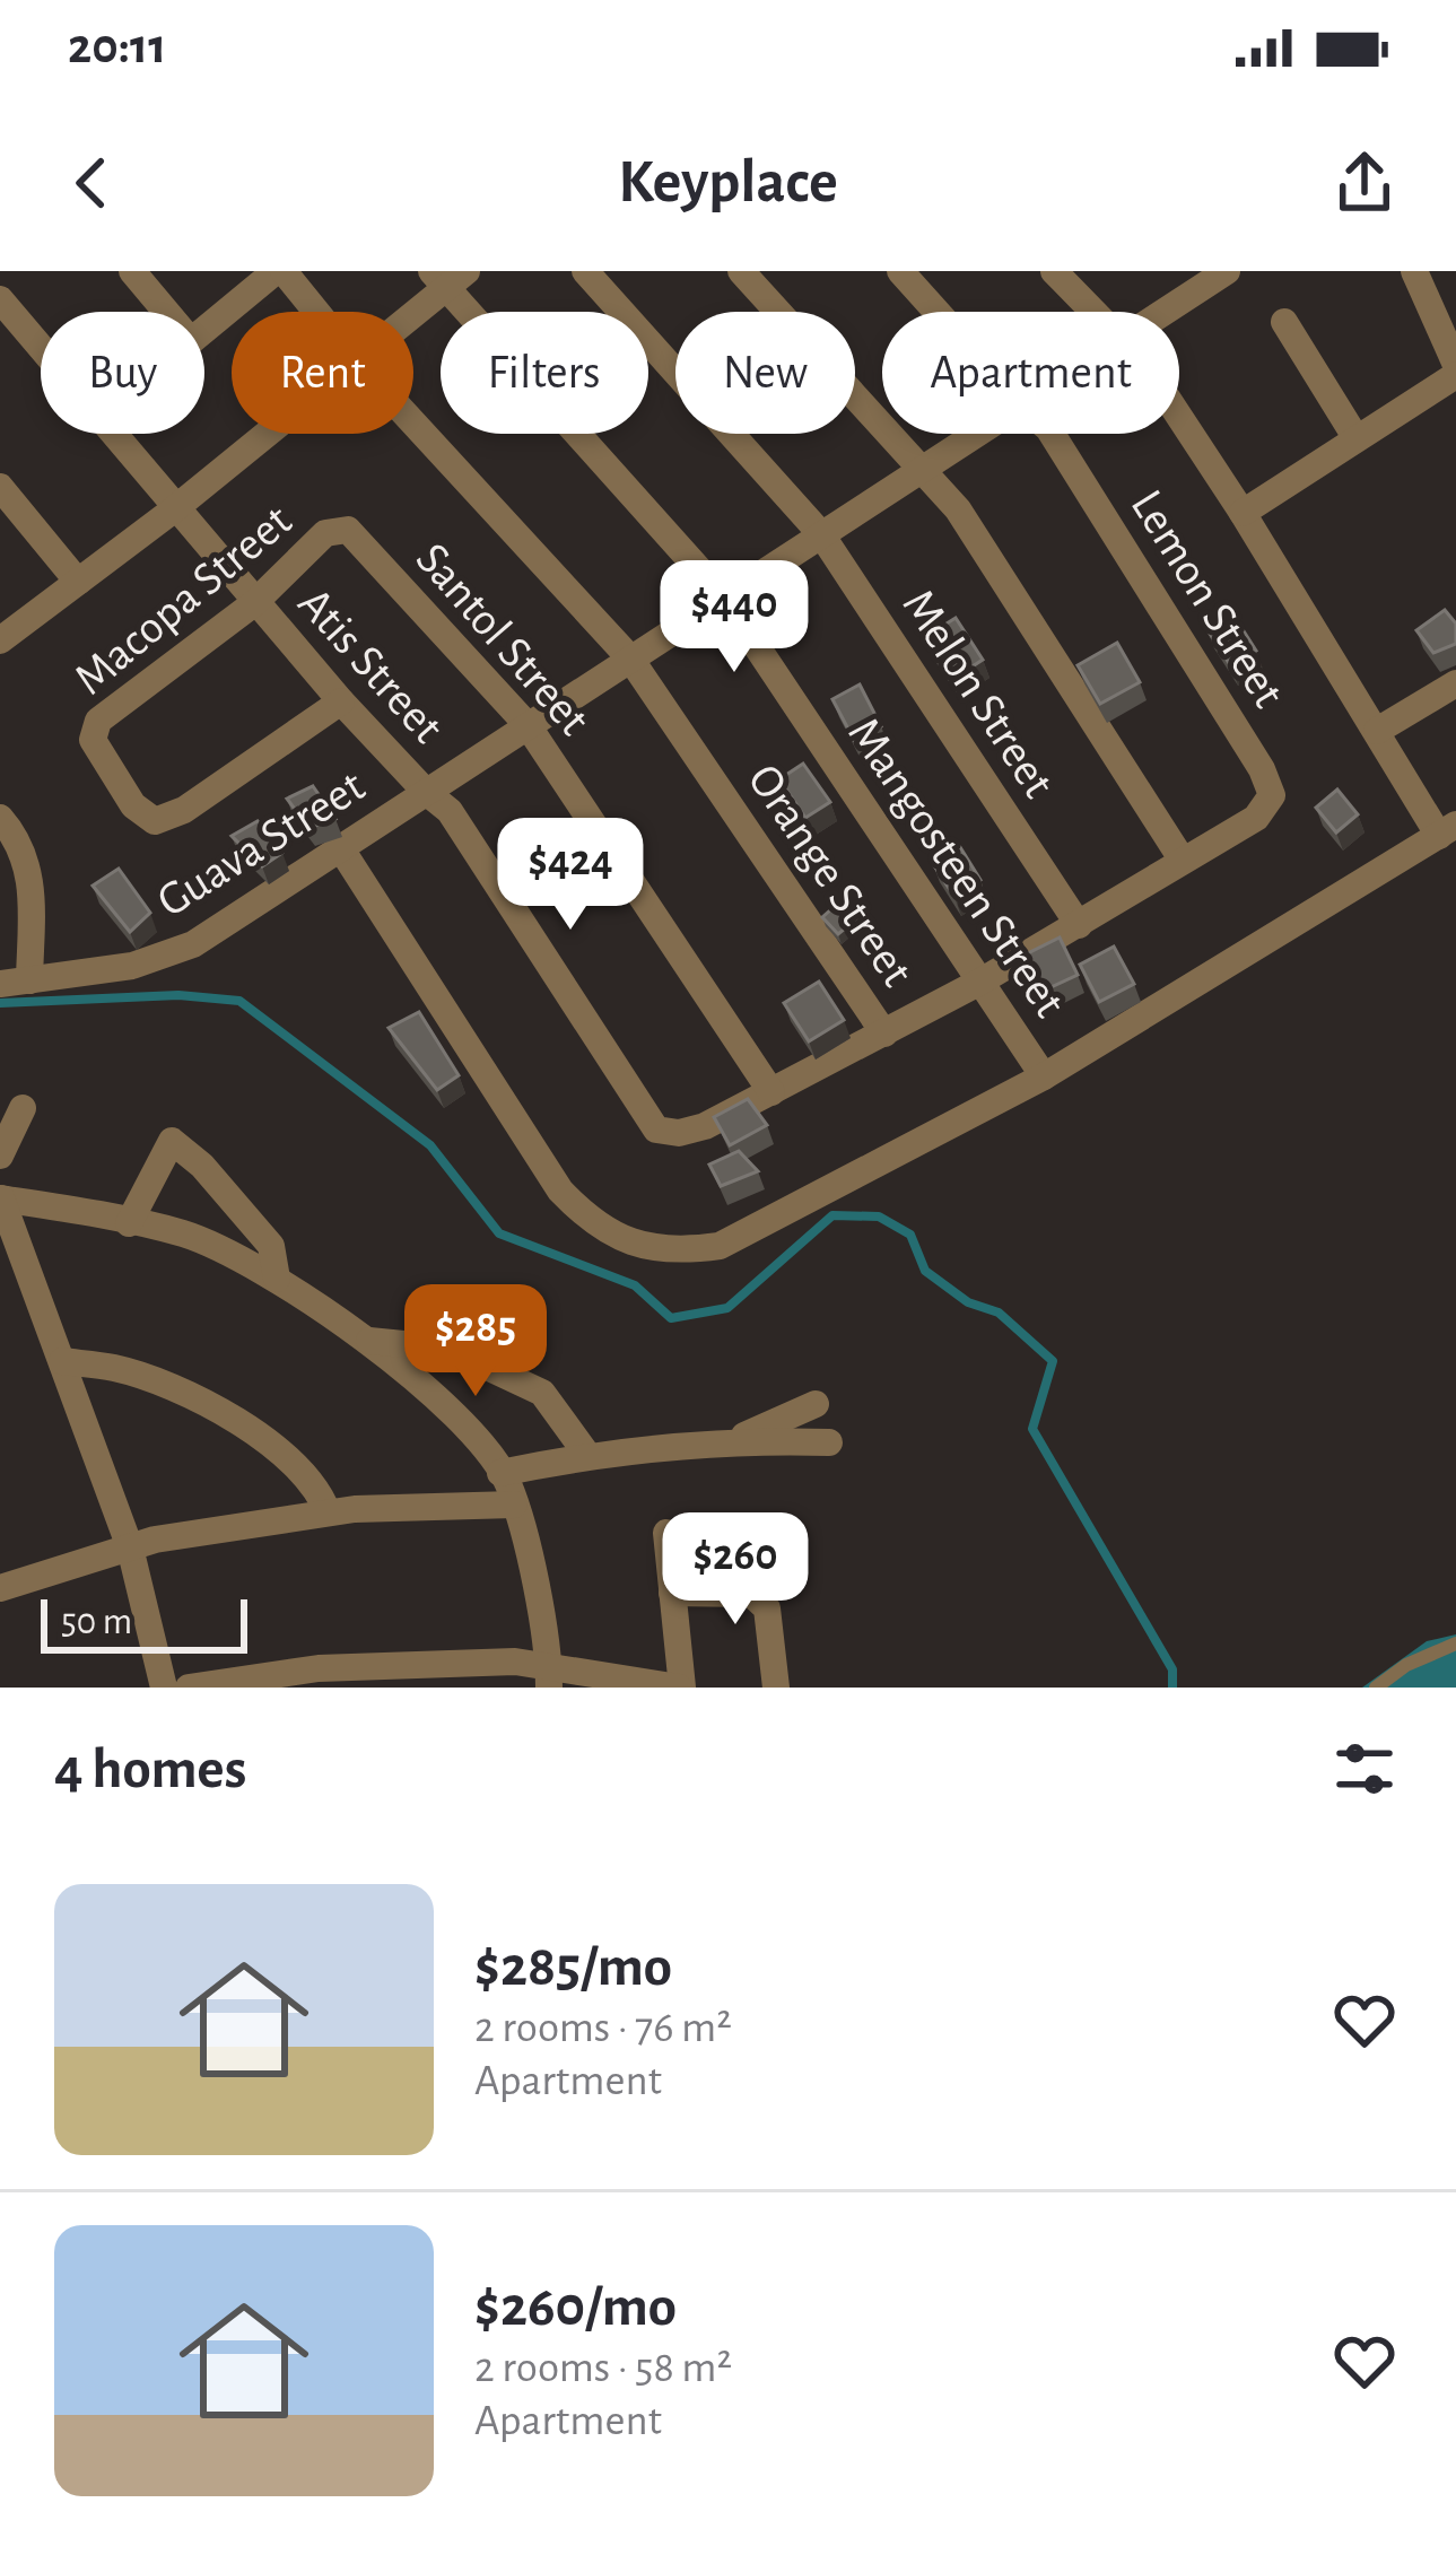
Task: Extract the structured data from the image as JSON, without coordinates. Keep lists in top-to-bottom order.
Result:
{
  "streets": {
    "street": [
      "Lemon Street",
      "Macopa Street",
      "Santol Street",
      "Atis Street",
      "Melon Street",
      "Guava Street",
      "Mangosteen Street",
      "Orange Street"
    ]
  },
  "crossings": [
    ["Lemon Street", "Atis Street"],
    ["Macopa Street", "Santol Street"],
    ["Macopa Street", "Atis Street"],
    ["Santol Street", "Atis Street"],
    ["Santol Street", "Guava Street"],
    ["Atis Street", "Melon Street"],
    ["Atis Street", "Guava Street"],
    ["Atis Street", "Mangosteen Street"],
    ["Atis Street", "Orange Street"],
    ["Melon Street", "Guava Street"],
    ["Guava Street", "Mangosteen Street"],
    ["Guava Street", "Orange Street"]
  ],
  "scale_bar": "50 m",
  "page": {
    "status": "20:11",
    "header": "Keyplace",
    "chip": [
      "Buy",
      "Rent",
      "Filters",
      "New",
      "Apartment"
    ],
    "price": [
      "$440",
      "$424",
      "$285",
      "$260"
    ],
    "scale": "50 m",
    "heading": "4 homes",
    "list": [
      {
        "name": "$285/mo",
        "note": "2 rooms · 76 m² · Apartment"
      },
      {
        "name": "$260/mo",
        "note": "2 rooms · 58 m² · Apartment"
      }
    ]
  }
}
